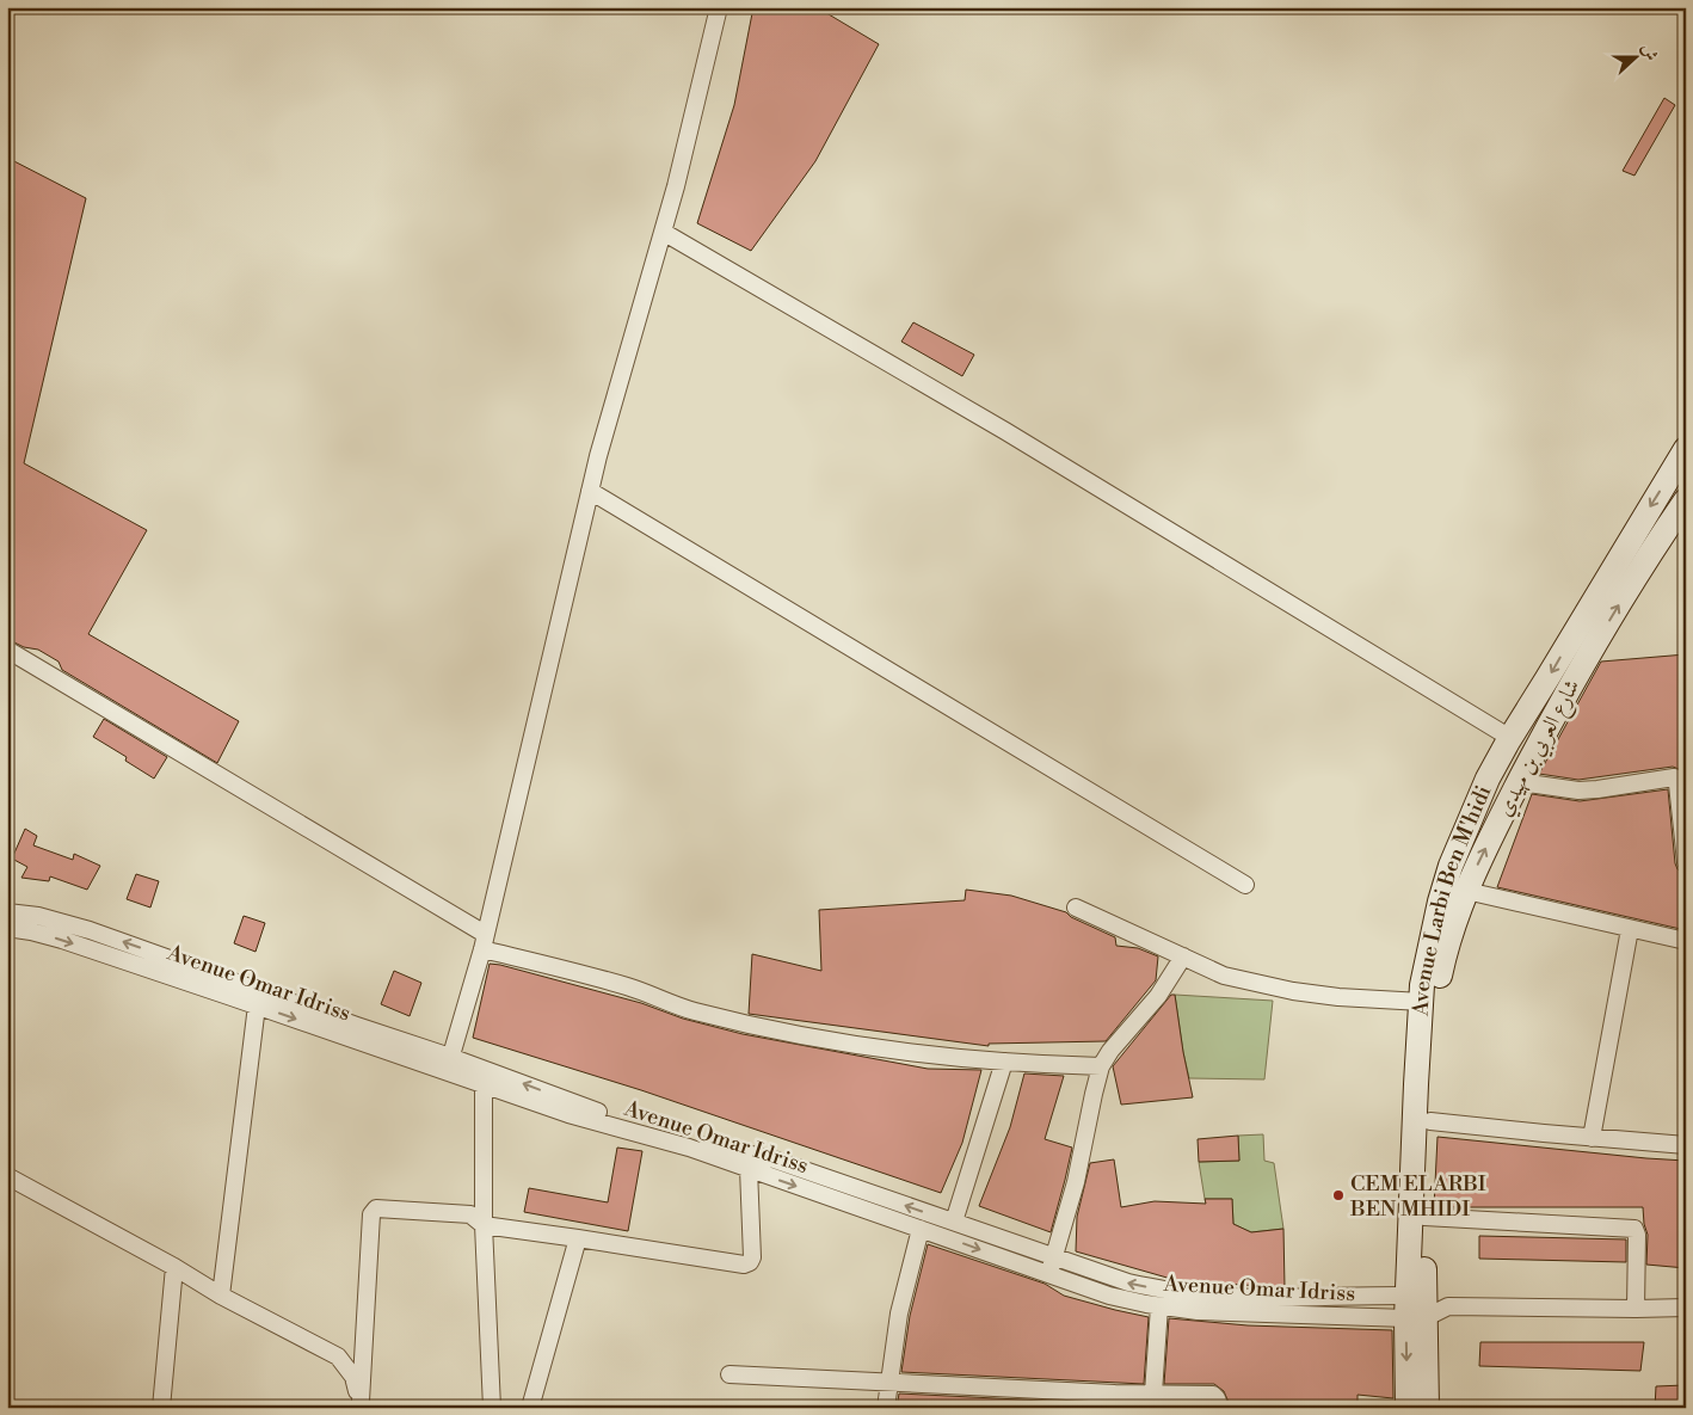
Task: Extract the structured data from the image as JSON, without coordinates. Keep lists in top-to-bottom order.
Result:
{
  "streets": {
    "main road": ["شارع العربي بن مهيدي", "Avenue Larbi Ben M'hidi"],
    "street": ["Avenue Omar Idriss"]
  },
  "crossings": [
    ["شارع العربي بن مهيدي", "Avenue Larbi Ben M'hidi"],
    ["شارع العربي بن مهيدي", "Avenue Omar Idriss"],
    ["Avenue Larbi Ben M'hidi", "Avenue Omar Idriss"]
  ],
  "one_way": ["شارع العربي بن مهيدي", "Avenue Larbi Ben M'hidi"],
  "places": ["CEM ELARBI BEN MHIDI"],
  "north": "right"
}
